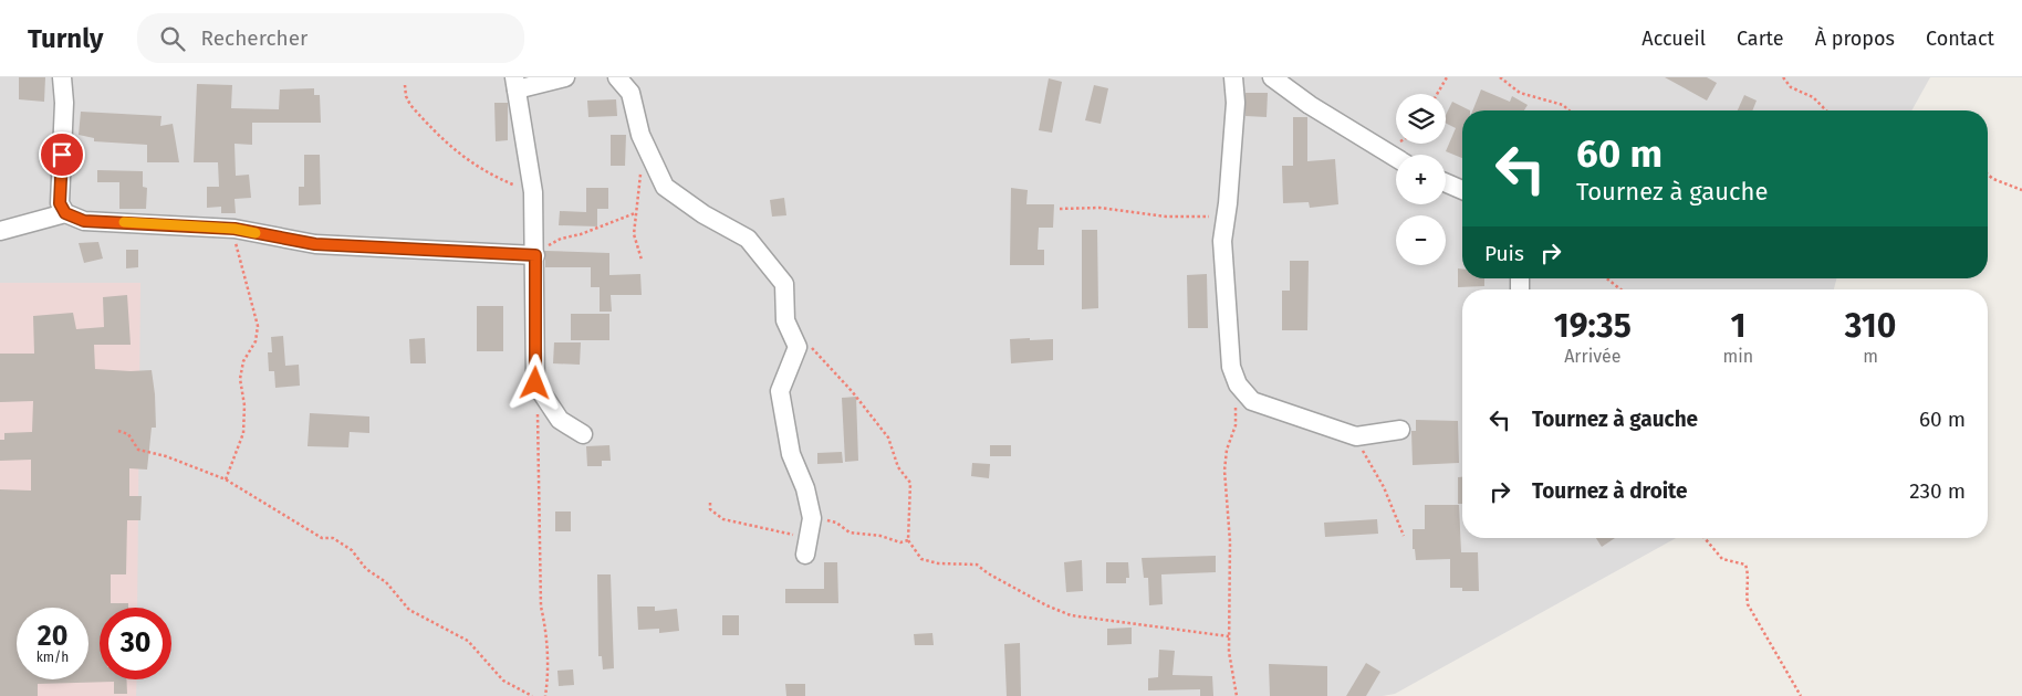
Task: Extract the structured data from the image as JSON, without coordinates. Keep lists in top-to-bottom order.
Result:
{
  "page": {
    "header": "Turnly",
    "search": "Rechercher",
    "nav": [
      "Accueil",
      "Carte",
      "À propos",
      "Contact"
    ],
    "map_buttons": ["+", "−"],
    "turn": ["60 m", "Tournez à gauche"],
    "then": "Puis",
    "eta": [
      "19:35",
      "Arrivée",
      "1",
      "min",
      "310",
      "m"
    ],
    "list": [
      {
        "name": "Tournez à gauche",
        "value": "60 m"
      },
      {
        "name": "Tournez à droite",
        "value": "230 m"
      }
    ],
    "speed": "20 km/h",
    "limit": "30"
  }
}
